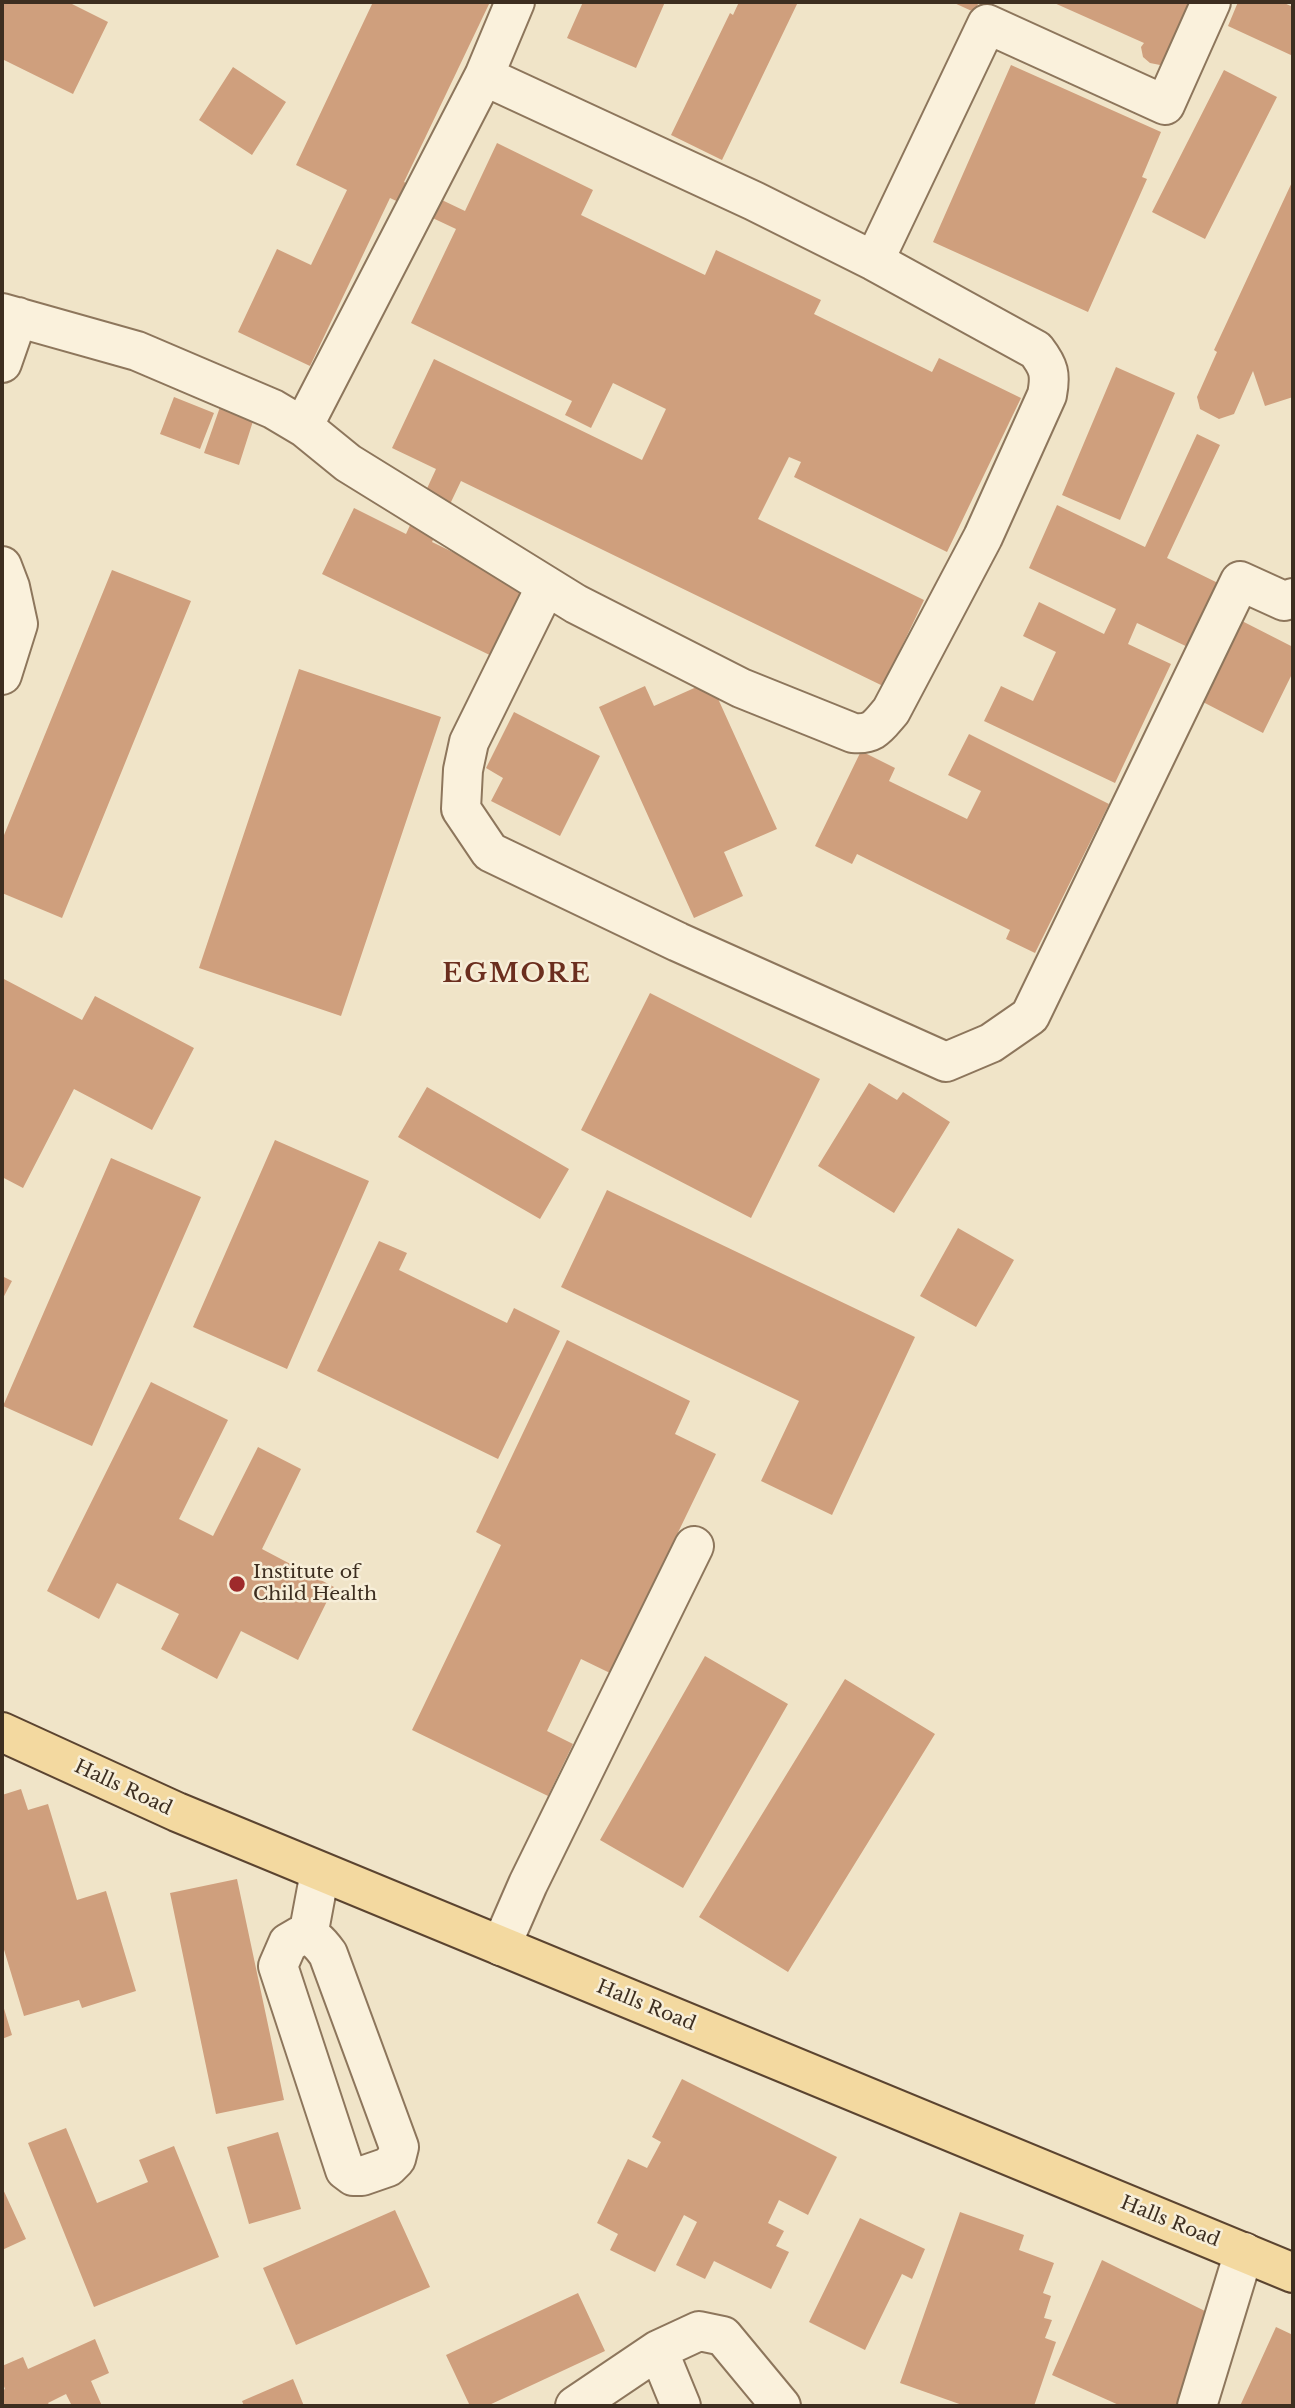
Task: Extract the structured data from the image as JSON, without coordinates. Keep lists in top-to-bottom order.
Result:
{
  "streets": {
    "main road": ["Halls Road"]
  },
  "districts": ["EGMORE"],
  "places": ["Institute of Child Health"]
}
